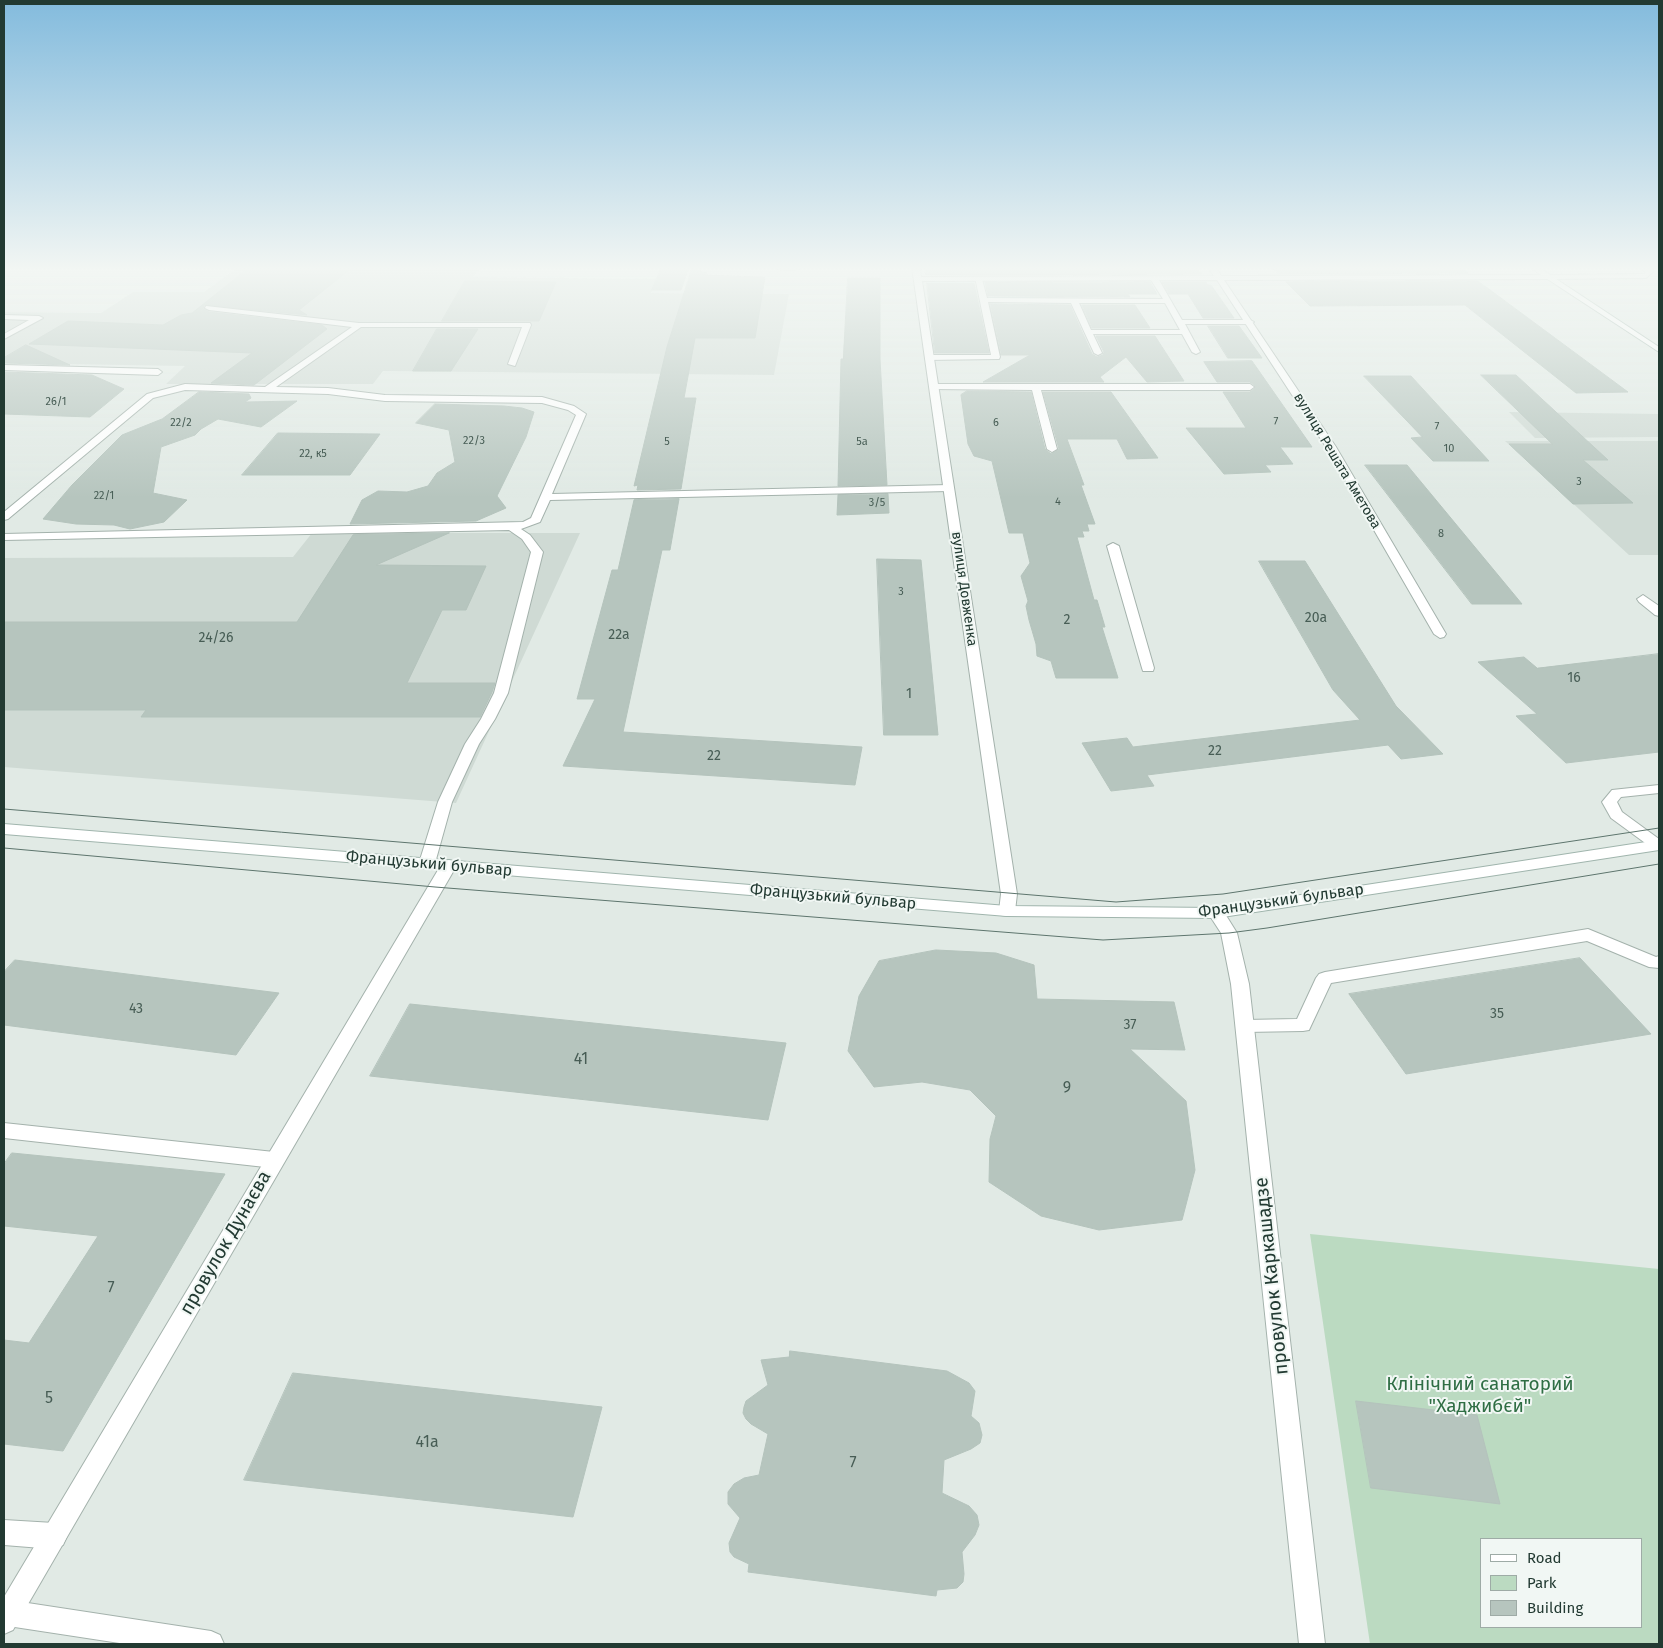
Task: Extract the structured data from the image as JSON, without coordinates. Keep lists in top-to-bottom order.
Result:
{
  "streets": {
    "street": [
      "вулиця Решата Аметова",
      "вулиця Довженка",
      "Французький бульвар",
      "провулок Дунаєва",
      "провулок Каркашадзе"
    ]
  },
  "crossings": [
    ["вулиця Довженка", "Французький бульвар"],
    ["Французький бульвар", "провулок Дунаєва"],
    ["Французький бульвар", "провулок Каркашадзе"]
  ],
  "parks": ["Клінічний санаторий \"Хаджибєй\""],
  "house_numbers": [
    "26/1",
    "7",
    "22/2",
    "6",
    "7",
    "22/3",
    "5",
    "5а",
    "10",
    "22, к5",
    "3",
    "22/1",
    "4",
    "3/5",
    "8",
    "3",
    "20а",
    "2",
    "22а",
    "24/26",
    "16",
    "1",
    "22",
    "22",
    "43",
    "35",
    "37",
    "41",
    "9",
    "7",
    "5",
    "41а",
    "7"
  ],
  "legend": ["Road", "Park", "Building"]
}
